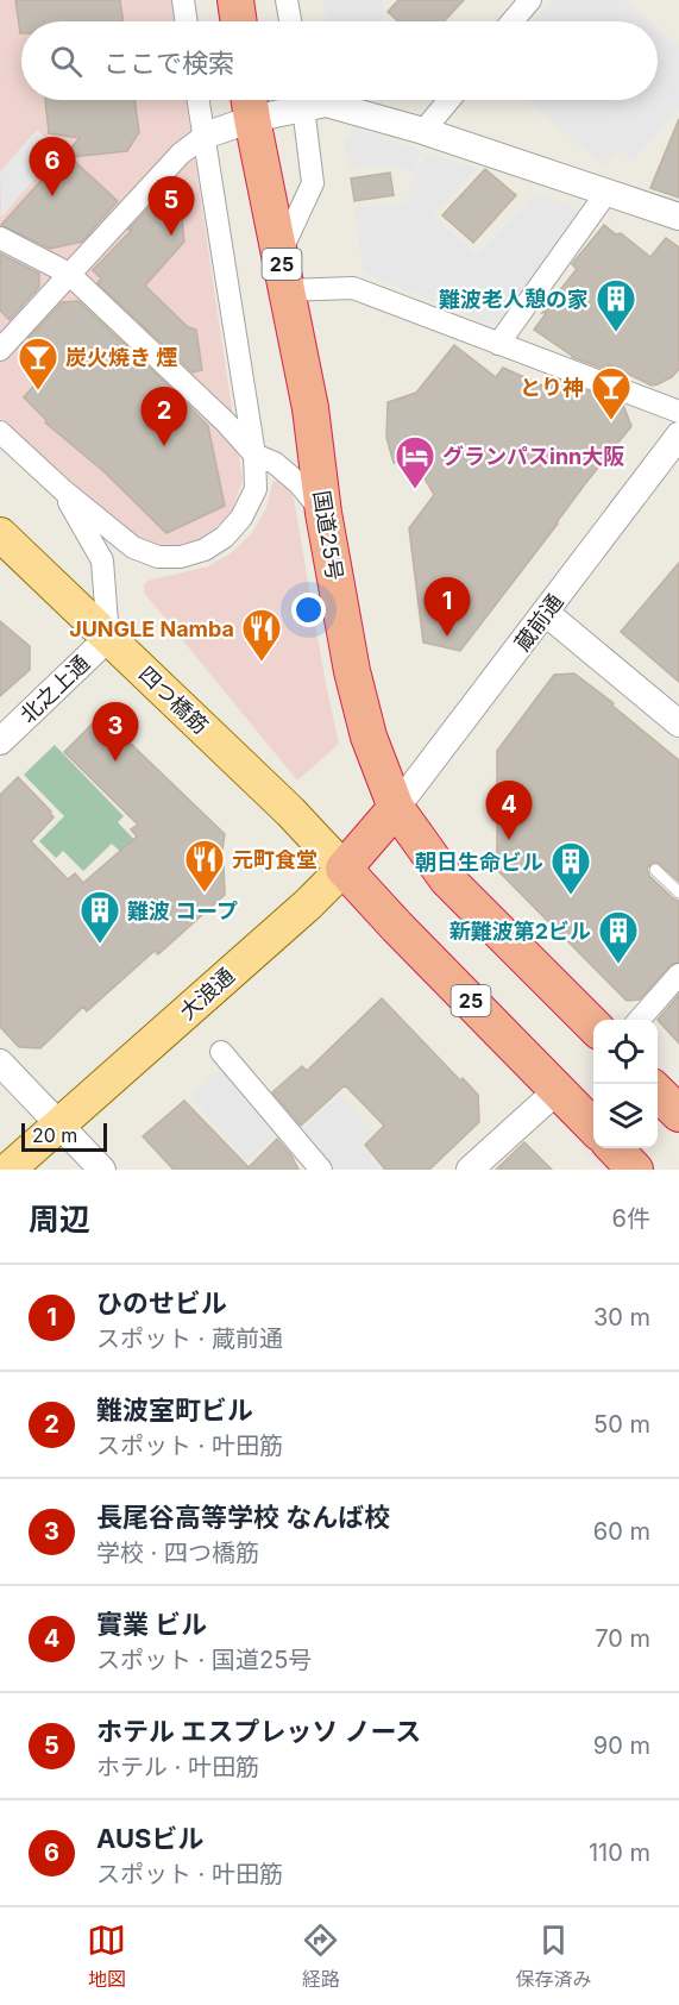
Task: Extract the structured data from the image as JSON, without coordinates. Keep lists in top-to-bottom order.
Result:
{
  "streets": {
    "highway": ["25", "国道25号", "大浪通"],
    "main road": ["四つ橋筋"],
    "street": ["蔵前通", "北之上通"]
  },
  "crossings": [
    ["25", "四つ橋筋"],
    ["25", "大浪通"],
    ["国道25号", "蔵前通"],
    ["国道25号", "大浪通"],
    ["蔵前通", "大浪通"],
    ["北之上通", "四つ橋筋"],
    ["四つ橋筋", "大浪通"]
  ],
  "places": {
    "building": [
      "難波老人憩の家",
      "朝日生命ビル",
      "難波 コープ",
      "新難波第2ビル"
    ],
    "bar": ["炭火焼き 煙", "とり神"],
    "hotel": ["グランパスinn大阪"],
    "restaurant": ["JUNGLE Namba", "元町食堂"]
  },
  "scale_bar": "20 m",
  "page": {
    "search": "ここで検索",
    "pins": [
      "6",
      "5",
      "2",
      "1",
      "3",
      "4"
    ],
    "scale": "20 m",
    "heading": ["周辺", "6件"],
    "list": [
      {
        "mark": "1",
        "name": "ひのせビル",
        "note": "スポット · 蔵前通",
        "value": "30 m"
      },
      {
        "mark": "2",
        "name": "難波室町ビル",
        "note": "スポット · 叶田筋",
        "value": "50 m"
      },
      {
        "mark": "3",
        "name": "長尾谷高等学校 なんば校",
        "note": "学校 · 四つ橋筋",
        "value": "60 m"
      },
      {
        "mark": "4",
        "name": "實業 ビル",
        "note": "スポット · 国道25号",
        "value": "70 m"
      },
      {
        "mark": "5",
        "name": "ホテル エスプレッソ ノース",
        "note": "ホテル · 叶田筋",
        "value": "90 m"
      },
      {
        "mark": "6",
        "name": "AUSビル",
        "note": "スポット · 叶田筋",
        "value": "110 m"
      }
    ],
    "nav": ["地図", "経路", "保存済み"]
  }
}
